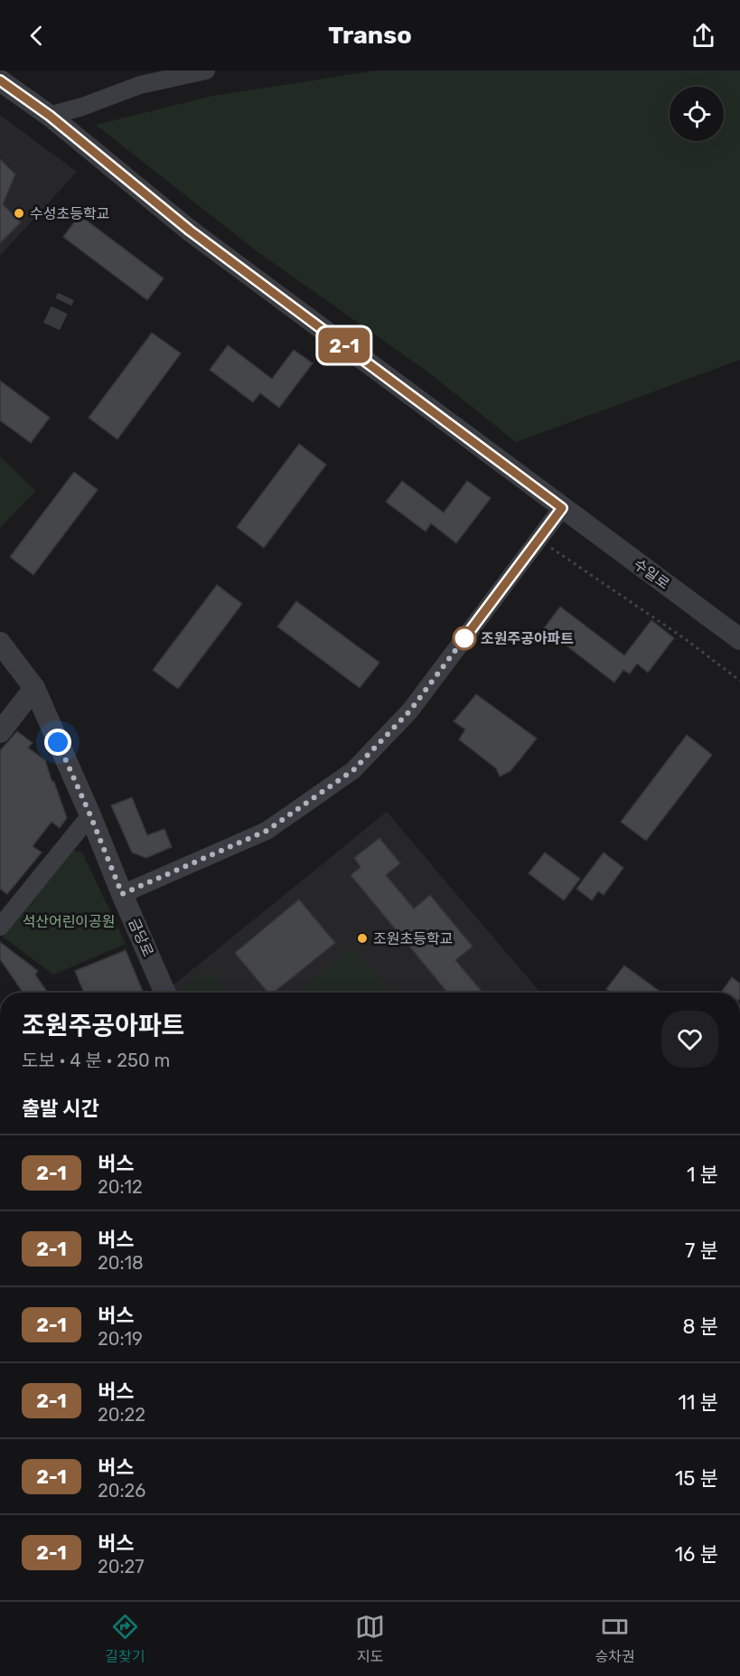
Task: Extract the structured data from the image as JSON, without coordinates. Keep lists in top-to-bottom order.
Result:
{
  "streets": {
    "street": ["수일로", "금당로"]
  },
  "parks": ["석산어린이공원"],
  "places": ["수성초등학교", "조원주공아파트", "조원초등학교"],
  "lines": ["bus line 2-1"],
  "page": {
    "header": "Transo",
    "on_map": "2-1",
    "heading": [
      ["조원주공아파트", "도보 · 4 분 · 250 m"],
      "출발 시간"
    ],
    "list": [
      {
        "mark": "2-1",
        "name": "버스",
        "note": "20:12",
        "value": "1 분"
      },
      {
        "mark": "2-1",
        "name": "버스",
        "note": "20:18",
        "value": "7 분"
      },
      {
        "mark": "2-1",
        "name": "버스",
        "note": "20:19",
        "value": "8 분"
      },
      {
        "mark": "2-1",
        "name": "버스",
        "note": "20:22",
        "value": "11 분"
      },
      {
        "mark": "2-1",
        "name": "버스",
        "note": "20:26",
        "value": "15 분"
      },
      {
        "mark": "2-1",
        "name": "버스",
        "note": "20:27",
        "value": "16 분"
      }
    ],
    "tabs": ["길찾기", "지도", "승차권"]
  }
}
